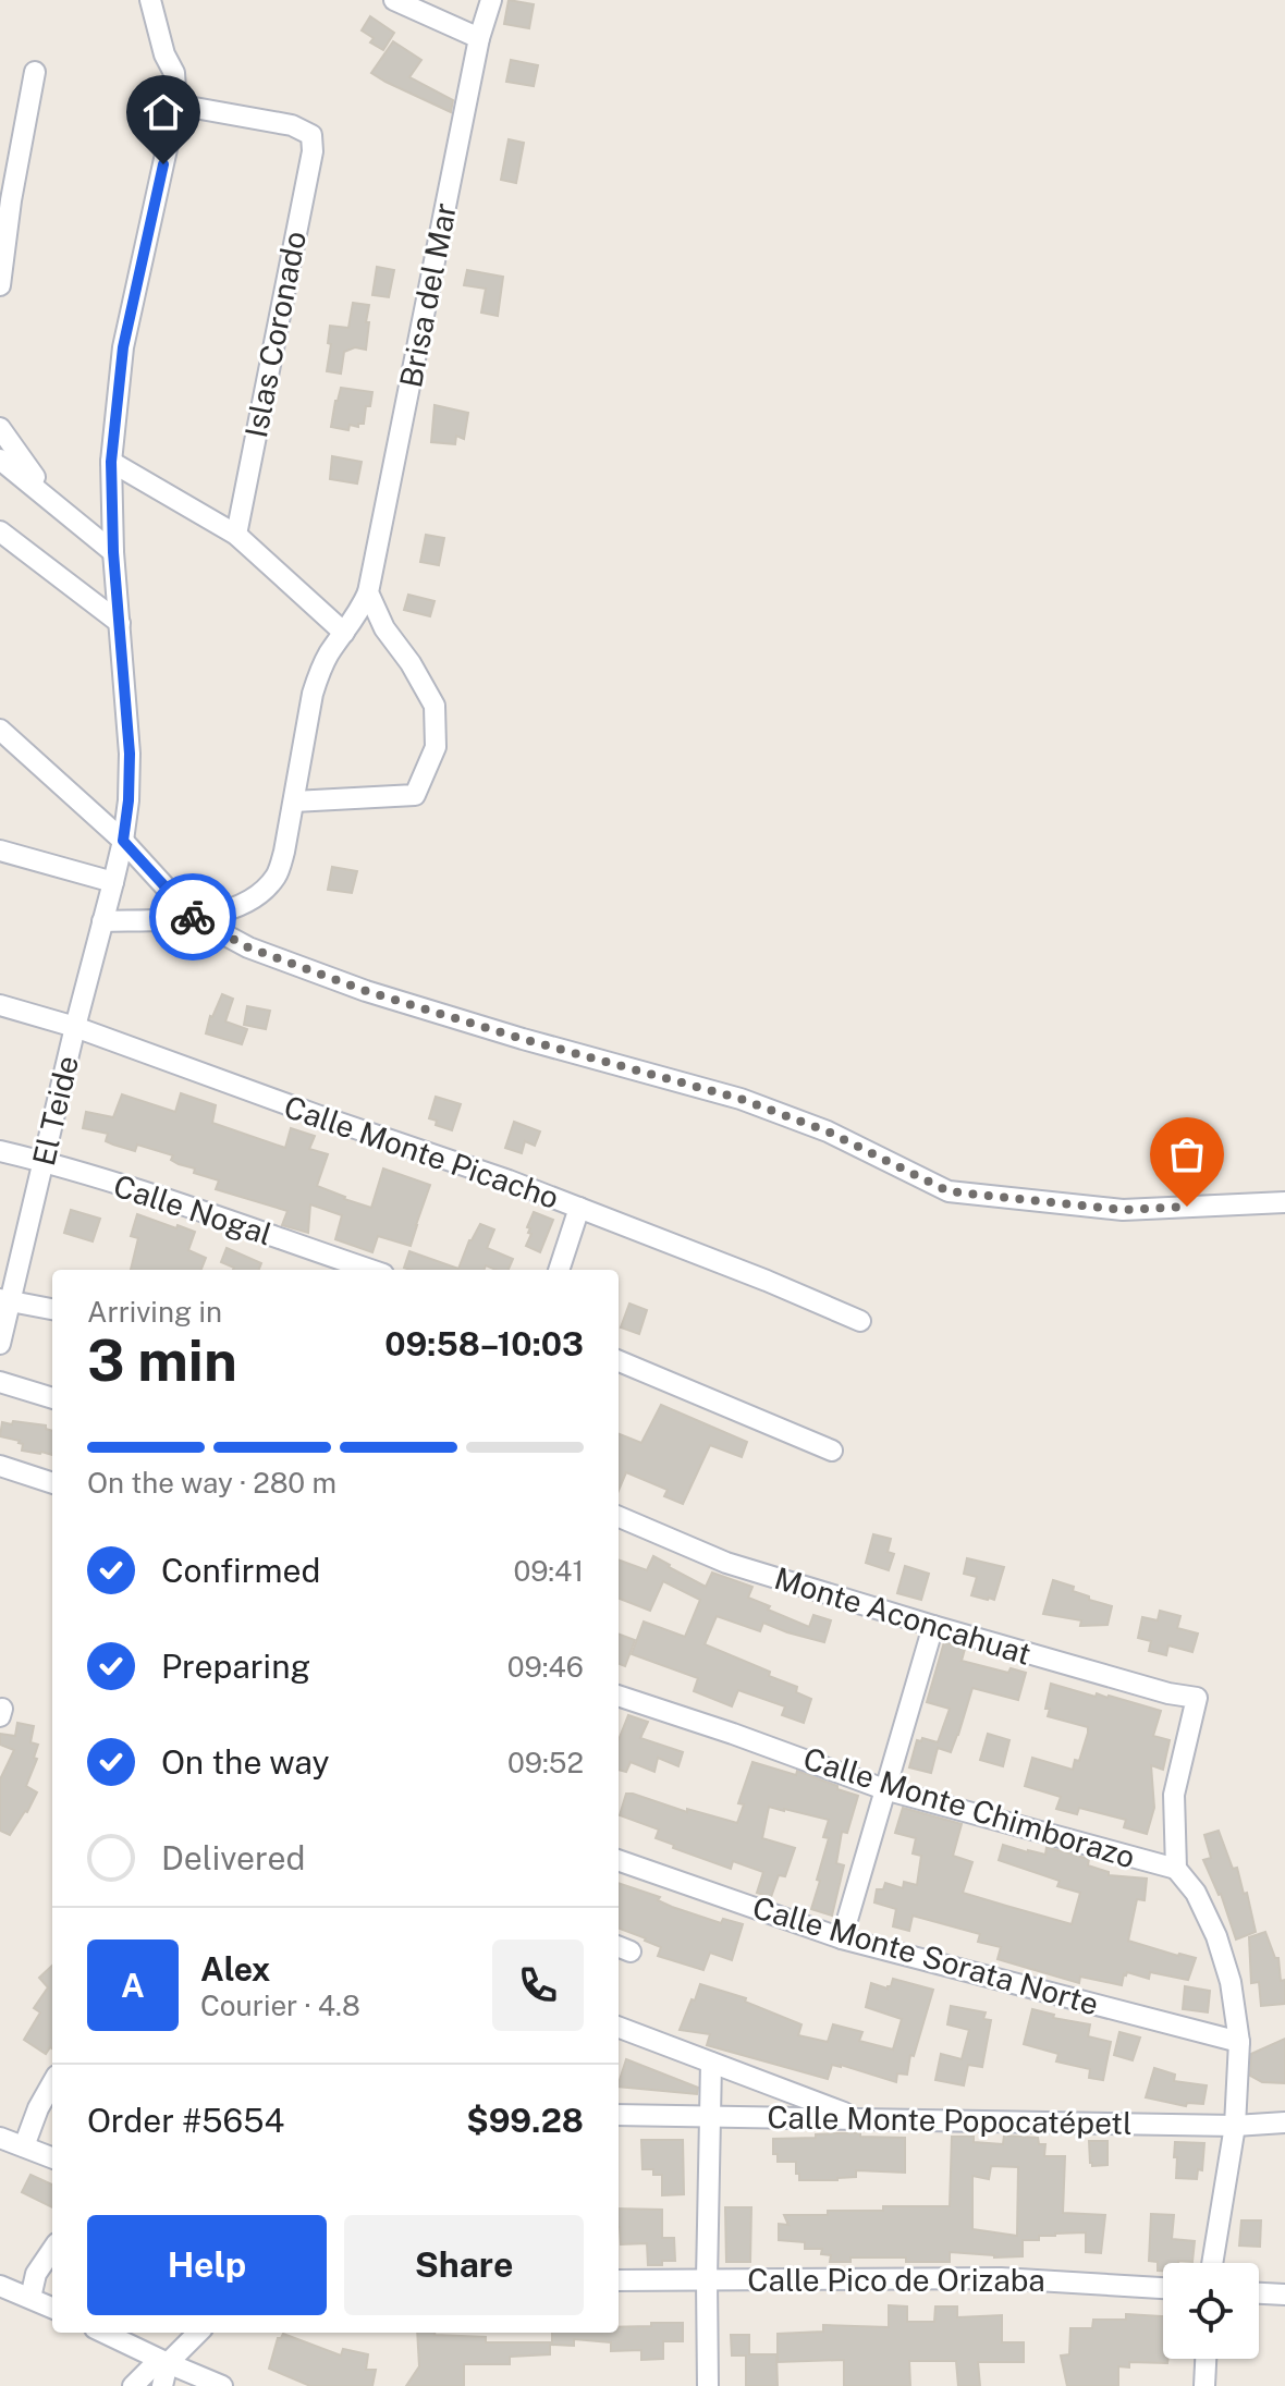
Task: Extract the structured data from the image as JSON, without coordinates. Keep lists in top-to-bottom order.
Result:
{
  "streets": {
    "street": [
      "Brisa del Mar",
      "Islas Coronado",
      "El Teide",
      "Calle Monte Picacho",
      "Calle Nogal",
      "Monte Aconcahuat",
      "Calle Monte Chimborazo",
      "Calle Monte Sorata Norte",
      "Calle Monte Popocatépetl",
      "Calle Pico de Orizaba"
    ]
  },
  "crossings": [
    ["Brisa del Mar", "El Teide"],
    ["Islas Coronado", "El Teide"],
    ["El Teide", "Calle Monte Picacho"],
    ["El Teide", "Calle Nogal"],
    ["Monte Aconcahuat", "Calle Monte Chimborazo"]
  ],
  "page": {
    "heading": ["3 min", "Arriving in", "09:58–10:03"],
    "panel": [
      "Alex",
      "Courier · 4.8",
      "Order #5654",
      "$99.28"
    ],
    "bar": "On the way · 280 m",
    "list": [
      ["Confirmed", "09:41"],
      ["Preparing", "09:46"],
      ["On the way", "09:52"],
      "Delivered"
    ],
    "round": "A",
    "buttons": ["Help", "Share"]
  }
}
